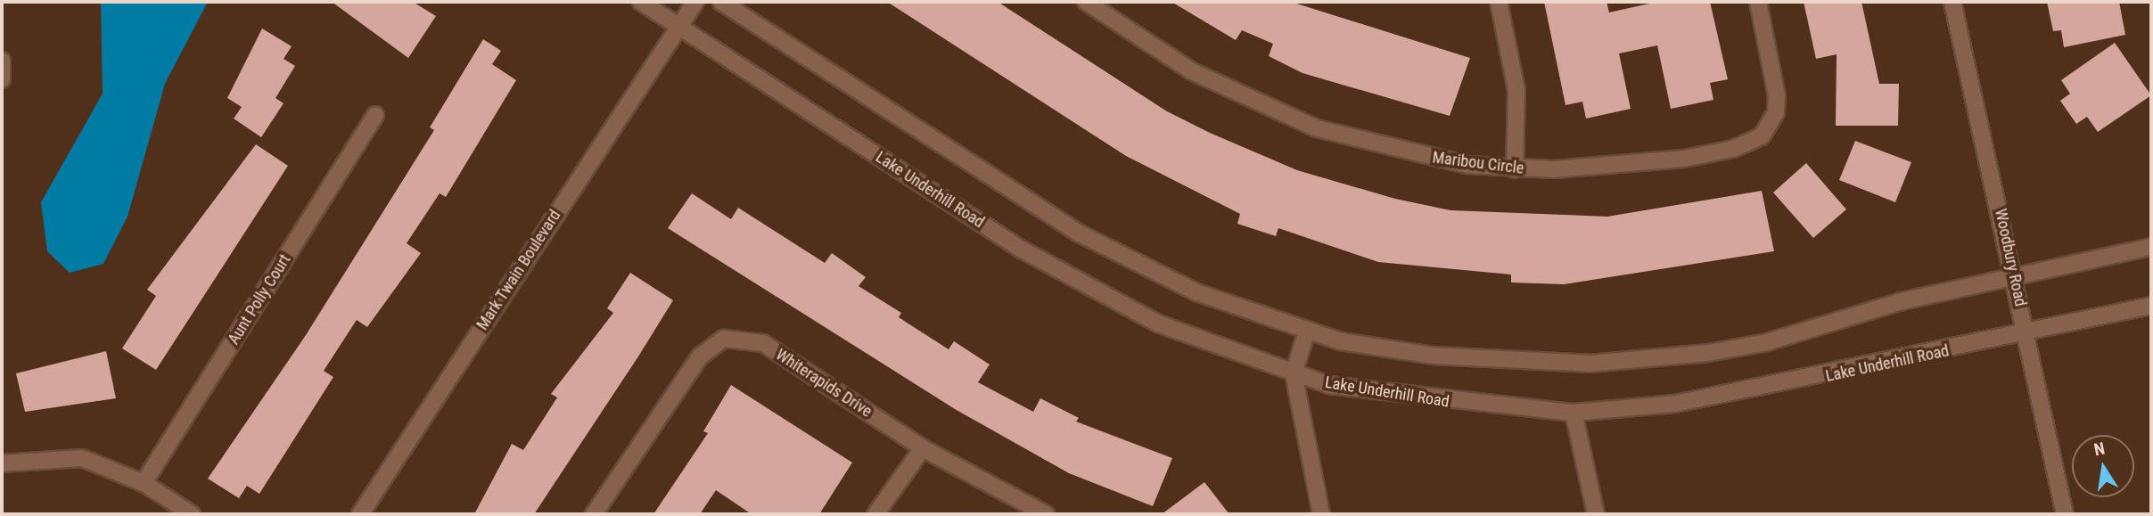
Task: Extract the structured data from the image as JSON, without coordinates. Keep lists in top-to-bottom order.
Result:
{
  "streets": {
    "street": [
      "Maribou Circle",
      "Lake Underhill Road",
      "Woodbury Road",
      "Mark Twain Boulevard",
      "Aunt Polly Court",
      "Whiterapids Drive"
    ]
  },
  "crossings": [
    ["Lake Underhill Road", "Woodbury Road"],
    ["Lake Underhill Road", "Mark Twain Boulevard"]
  ],
  "north": "top"
}
